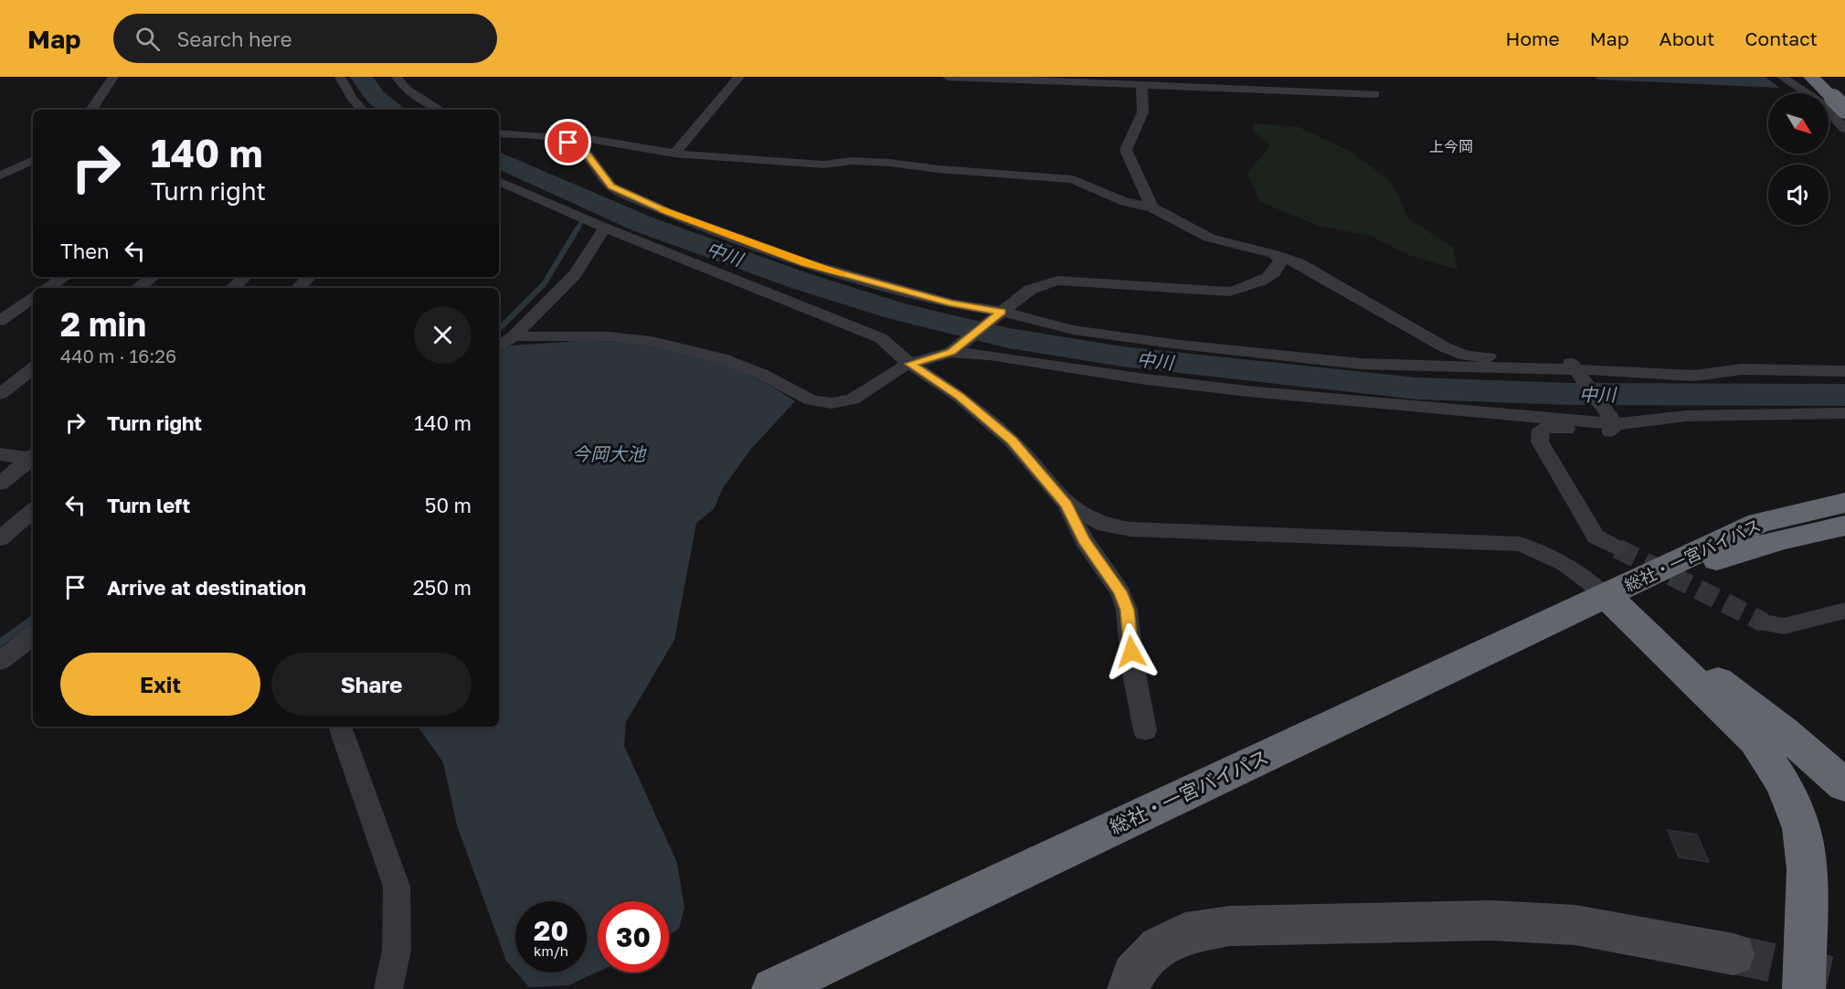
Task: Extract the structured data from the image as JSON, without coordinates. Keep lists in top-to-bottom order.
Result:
{
  "streets": {
    "highway": ["総社・一宮バイパス"]
  },
  "districts": ["上今岡"],
  "water": ["中川", "今岡大池"],
  "north": "bottom right",
  "page": {
    "header": "Map",
    "search": "Search here",
    "nav": [
      "Home",
      "Map",
      "About",
      "Contact"
    ],
    "turn": ["140 m", "Turn right"],
    "then": "Then",
    "heading": ["2 min", "440 m · 16:26"],
    "list": [
      {
        "name": "Turn right",
        "value": "140 m"
      },
      {
        "name": "Turn left",
        "value": "50 m"
      },
      {
        "name": "Arrive at destination",
        "value": "250 m"
      }
    ],
    "buttons": ["Exit", "Share"],
    "speed": "20 km/h",
    "limit": "30"
  }
}
